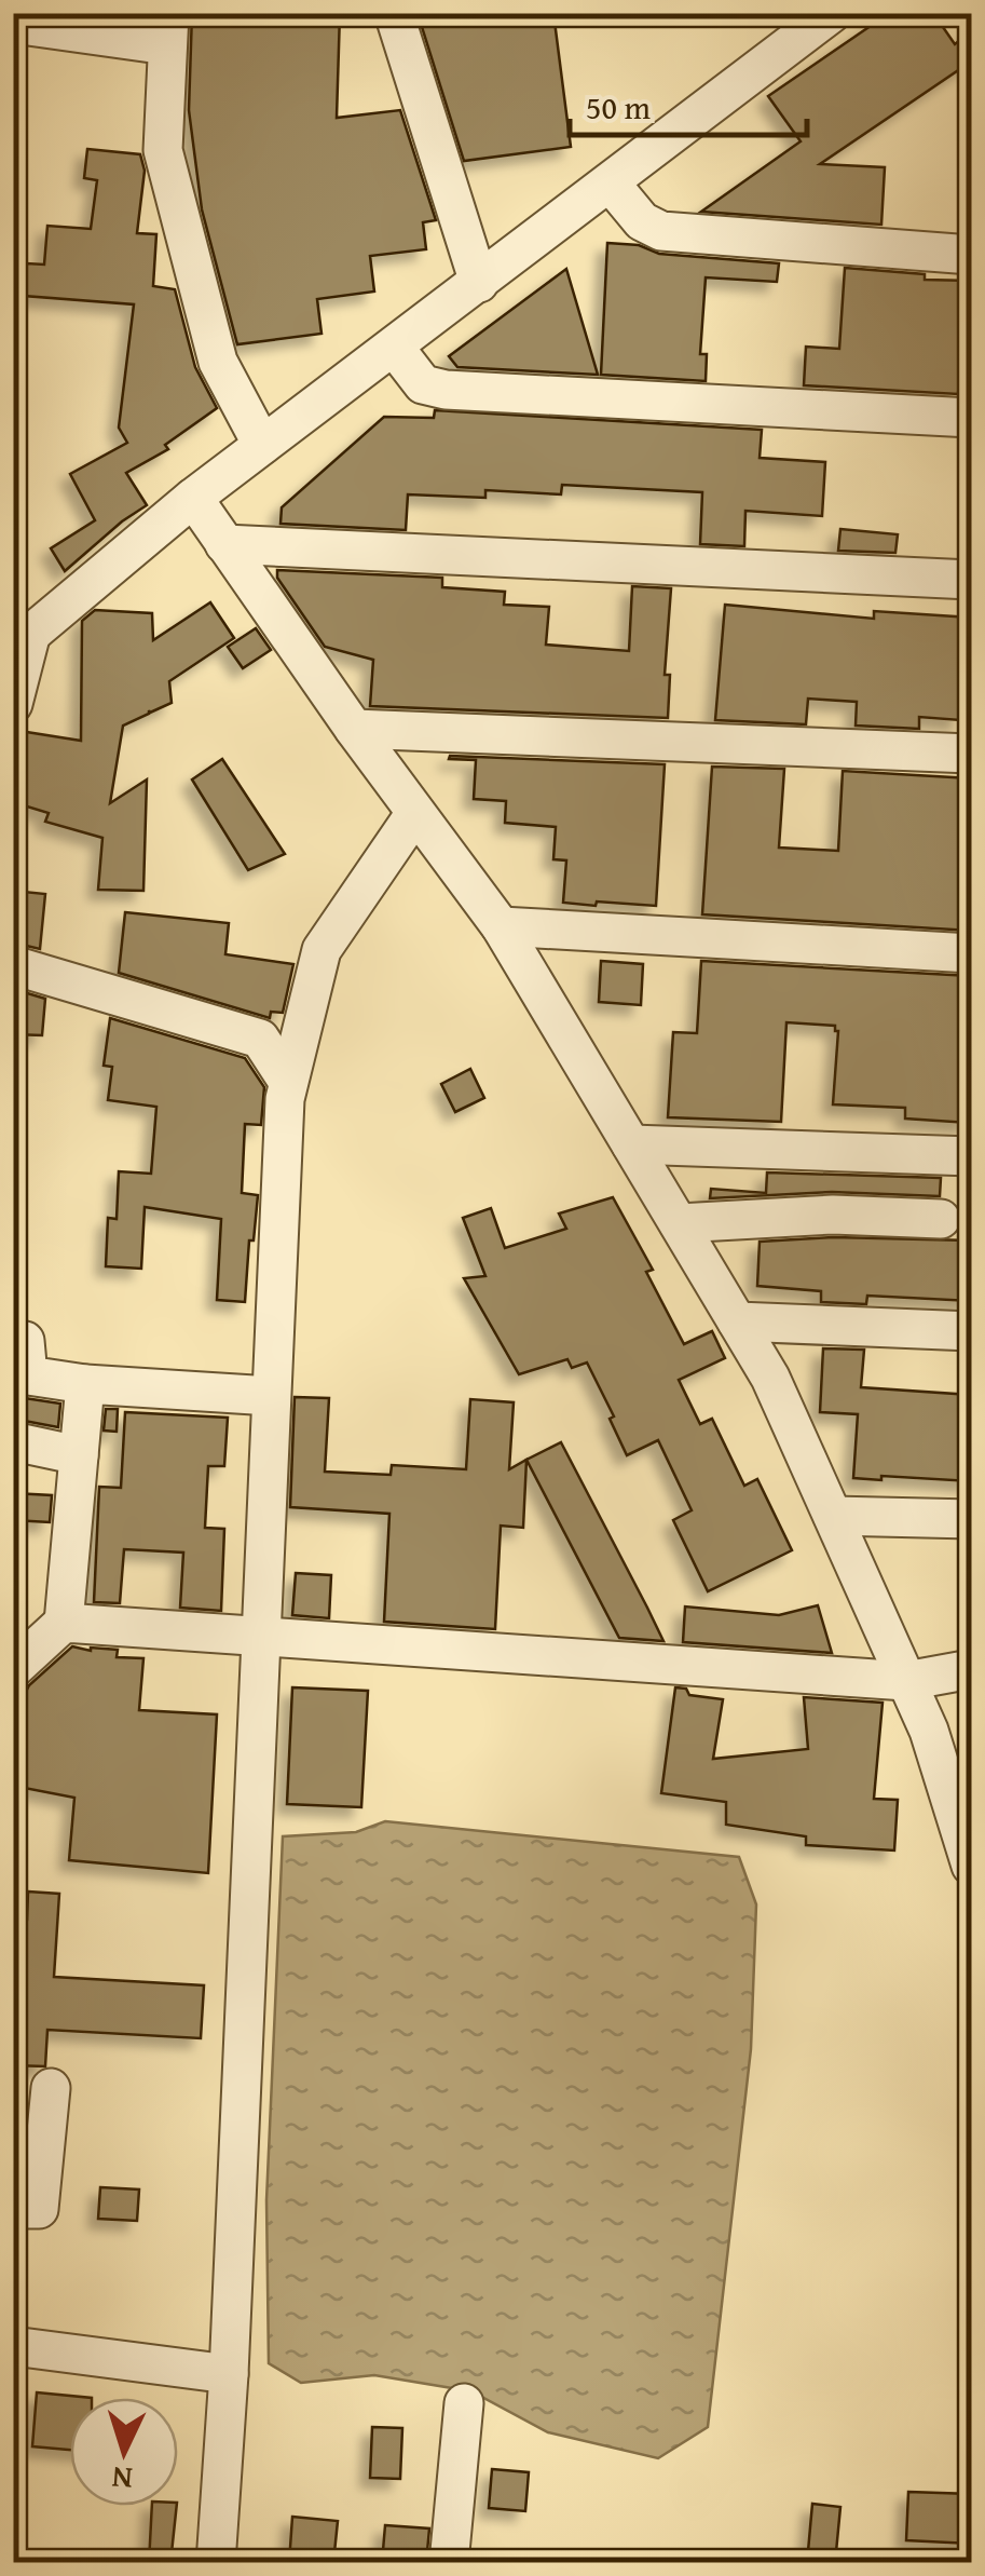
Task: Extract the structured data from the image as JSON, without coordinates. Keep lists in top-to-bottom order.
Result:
{
  "scale_bar": "50 m",
  "north": "bottom"
}
